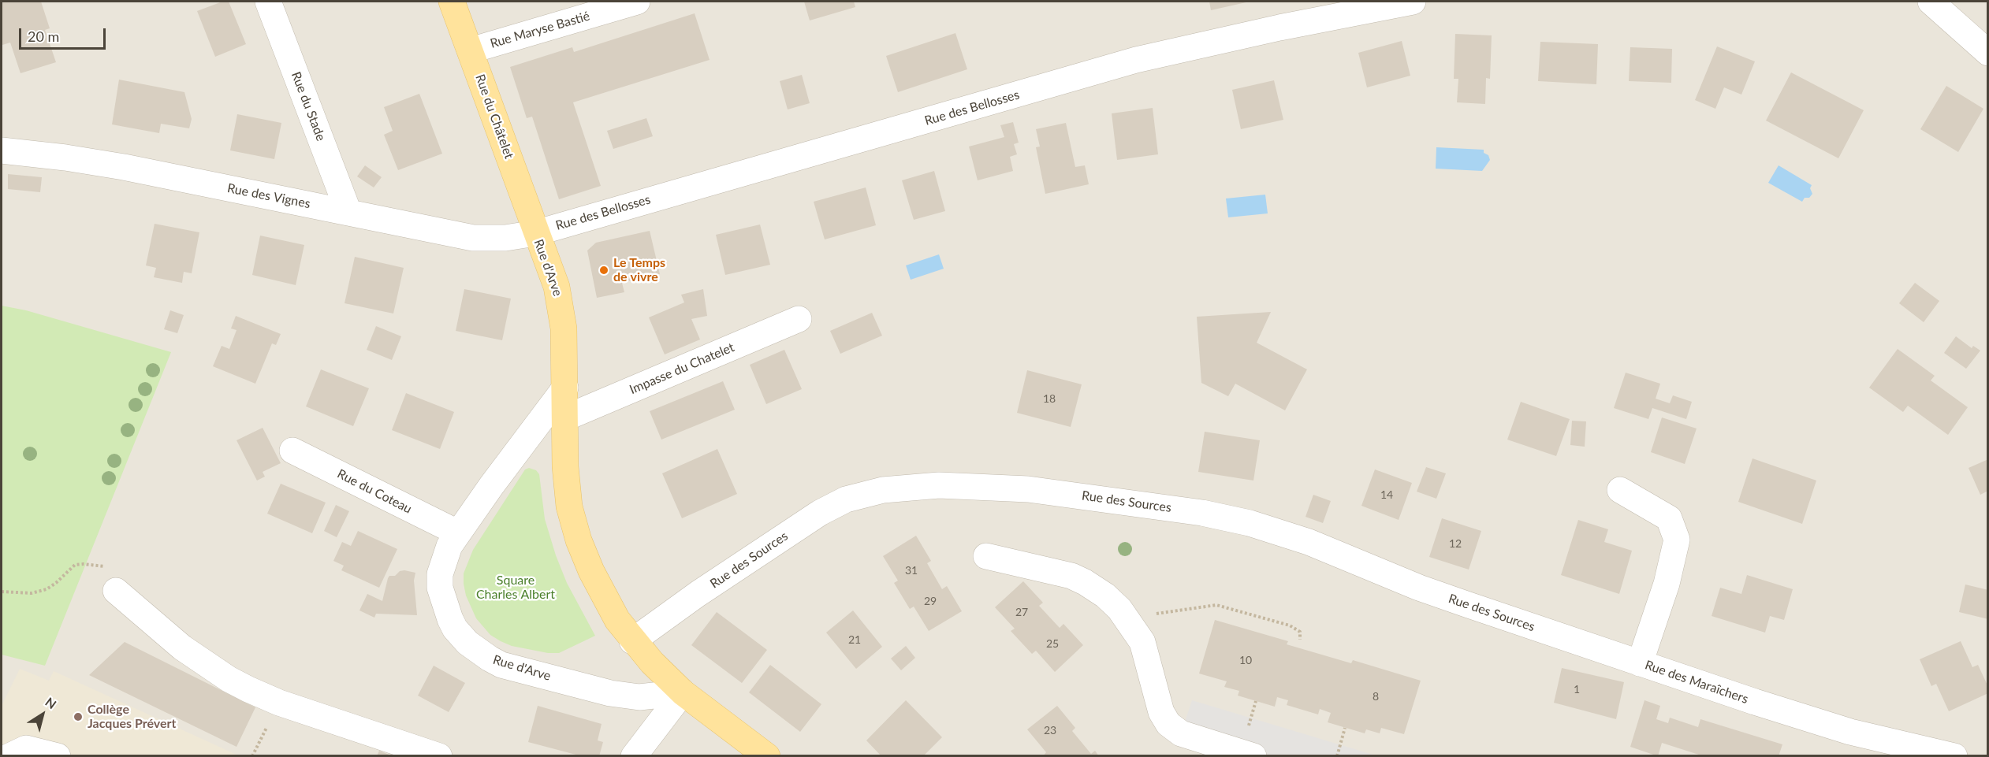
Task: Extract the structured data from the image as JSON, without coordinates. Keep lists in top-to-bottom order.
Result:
{
  "streets": {
    "main road": ["Rue du Châtelet", "Rue d'Arve"],
    "street": [
      "Rue Maryse Bastié",
      "Rue du Stade",
      "Rue des Bellosses",
      "Rue des Vignes",
      "Impasse du Chatelet",
      "Rue du Coteau",
      "Rue des Sources",
      "Rue des Maraîchers"
    ]
  },
  "crossings": [
    ["Rue Maryse Bastié", "Rue du Châtelet"],
    ["Rue du Stade", "Rue des Vignes"],
    ["Rue des Bellosses", "Rue du Châtelet"],
    ["Rue des Bellosses", "Rue des Vignes"],
    ["Rue des Bellosses", "Rue d'Arve"],
    ["Rue du Châtelet", "Rue des Vignes"],
    ["Rue du Châtelet", "Rue d'Arve"],
    ["Rue des Vignes", "Rue d'Arve"],
    ["Rue d'Arve", "Impasse du Chatelet"],
    ["Rue d'Arve", "Rue du Coteau"],
    ["Rue d'Arve", "Rue des Sources"],
    ["Rue des Sources", "Rue des Maraîchers"]
  ],
  "parks": ["Square Charles Albert"],
  "places": ["Le Temps de vivre", "Collège Jacques Prévert"],
  "house_numbers": [
    "18",
    "14",
    "12",
    "31",
    "29",
    "27",
    "21",
    "25",
    "10",
    "1",
    "8",
    "23"
  ],
  "scale_bar": "20 m",
  "north": "top right"
}
